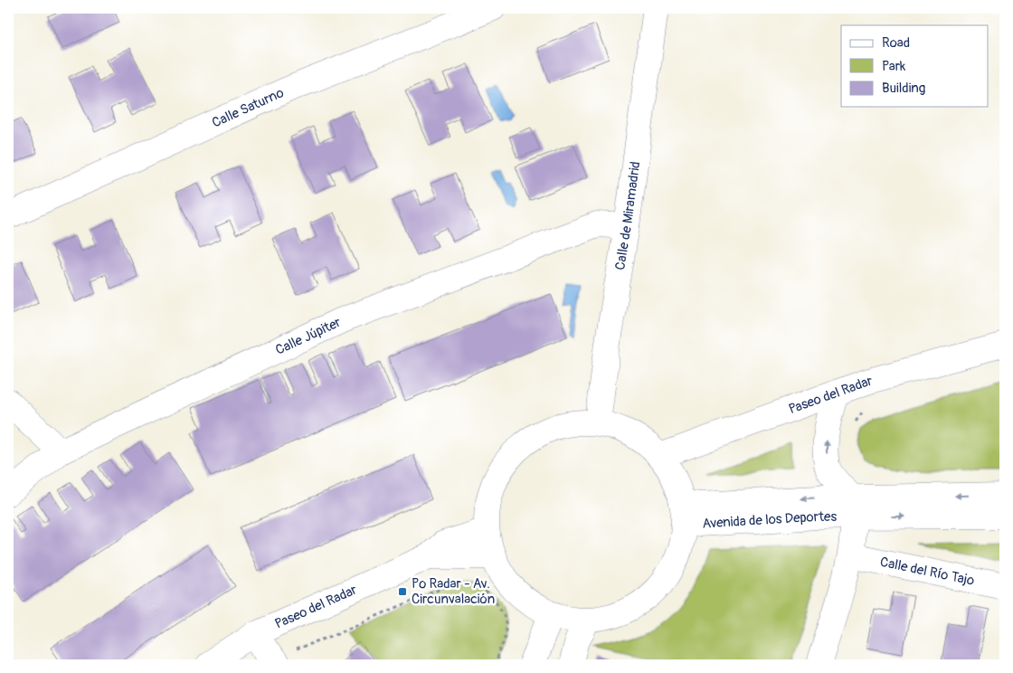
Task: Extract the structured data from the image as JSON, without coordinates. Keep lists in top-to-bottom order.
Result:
{
  "streets": {
    "street": [
      "Calle Saturno",
      "Calle de Miramadrid",
      "Calle Júpiter",
      "Paseo del Radar",
      "Avenida de los Deportes",
      "Calle del Río Tajo"
    ]
  },
  "crossings": [
    ["Calle de Miramadrid", "Calle Júpiter"]
  ],
  "places": {
    "transit": ["Pº Radar - Av. Circunvalación"]
  },
  "legend": ["Road", "Park", "Building"]
}
